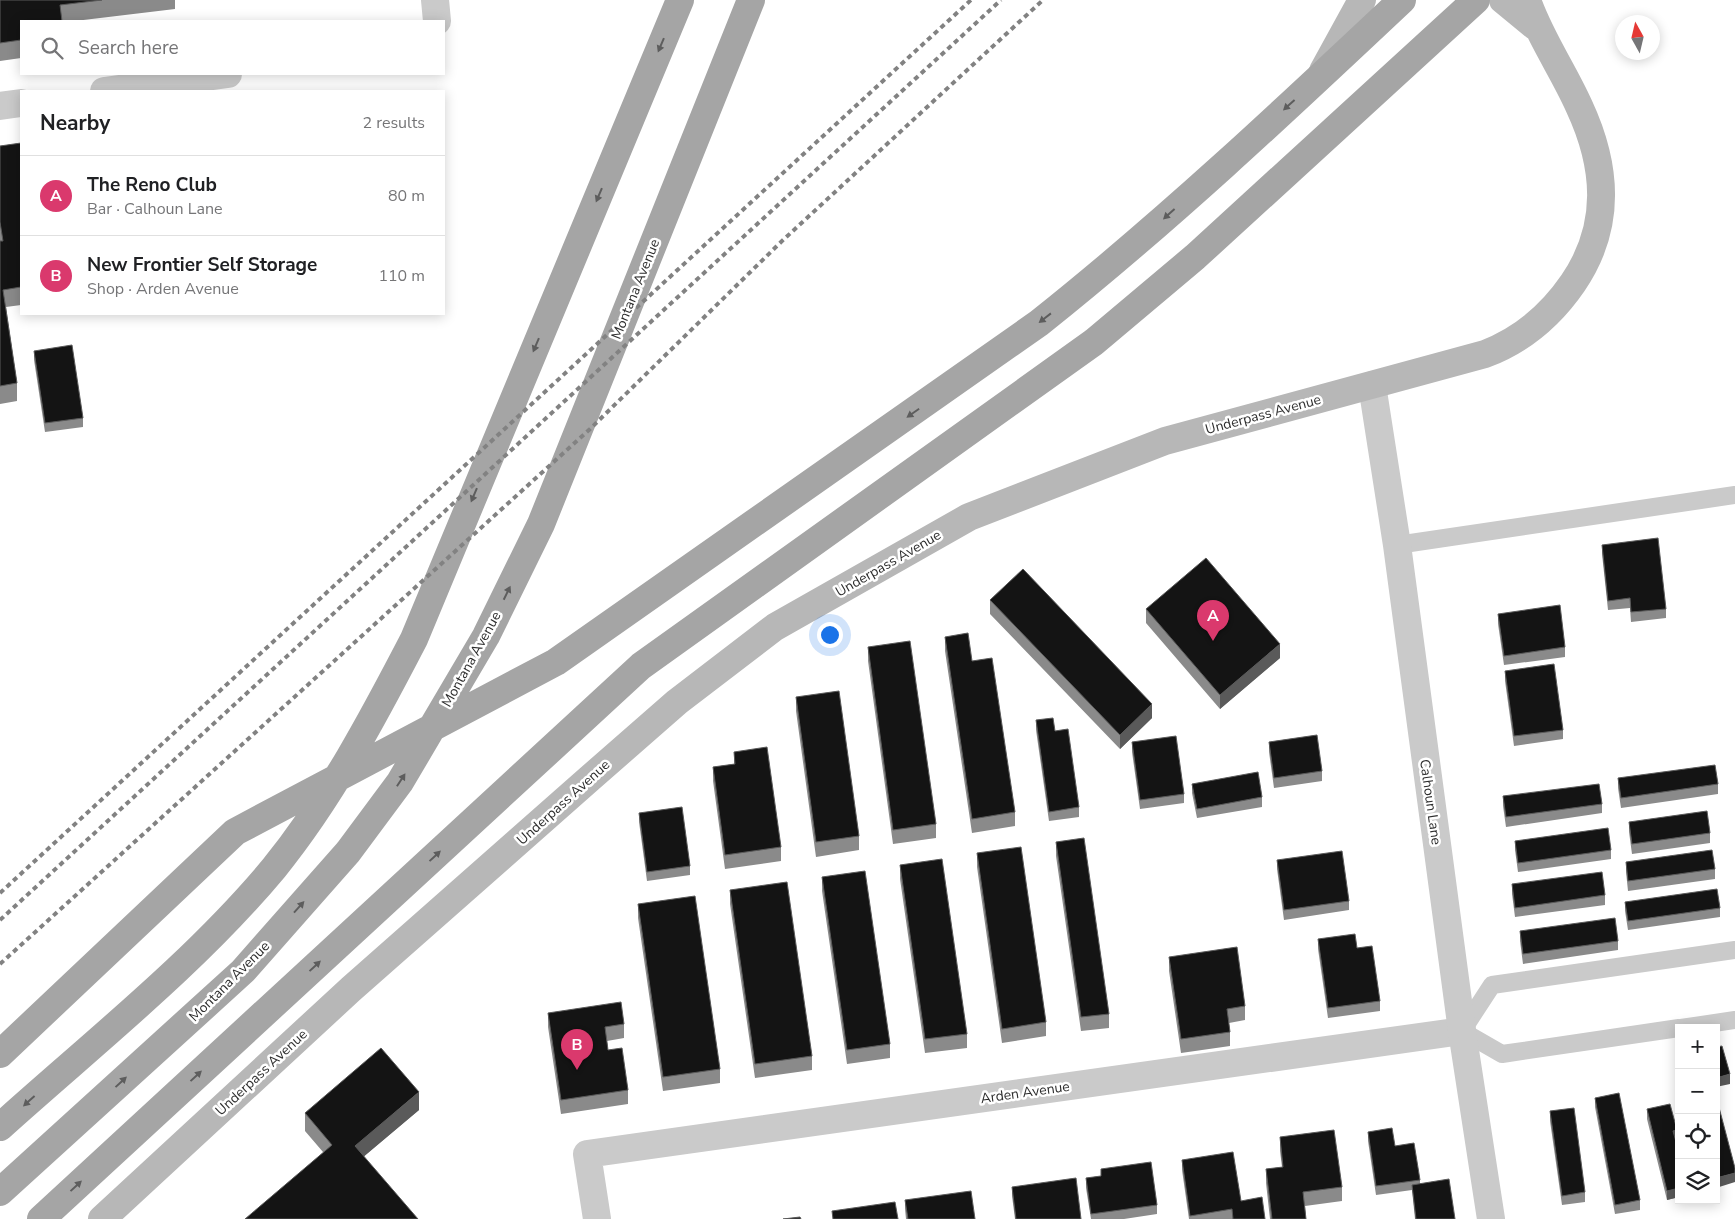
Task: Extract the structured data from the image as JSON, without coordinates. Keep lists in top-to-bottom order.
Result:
{
  "streets": {
    "main road": ["Montana Avenue", "Underpass Avenue"],
    "street": ["Calhoun Lane", "Arden Avenue"]
  },
  "crossings": [
    ["Underpass Avenue", "Calhoun Lane"],
    ["Calhoun Lane", "Arden Avenue"]
  ],
  "north": "top",
  "page": {
    "search": "Search here",
    "heading": ["Nearby", "2 results"],
    "list": [
      {
        "mark": "A",
        "name": "The Reno Club",
        "note": "Bar · Calhoun Lane",
        "value": "80 m"
      },
      {
        "mark": "B",
        "name": "New Frontier Self Storage",
        "note": "Shop · Arden Avenue",
        "value": "110 m"
      }
    ],
    "pins": ["A", "B"],
    "map_buttons": ["+", "−"]
  }
}
